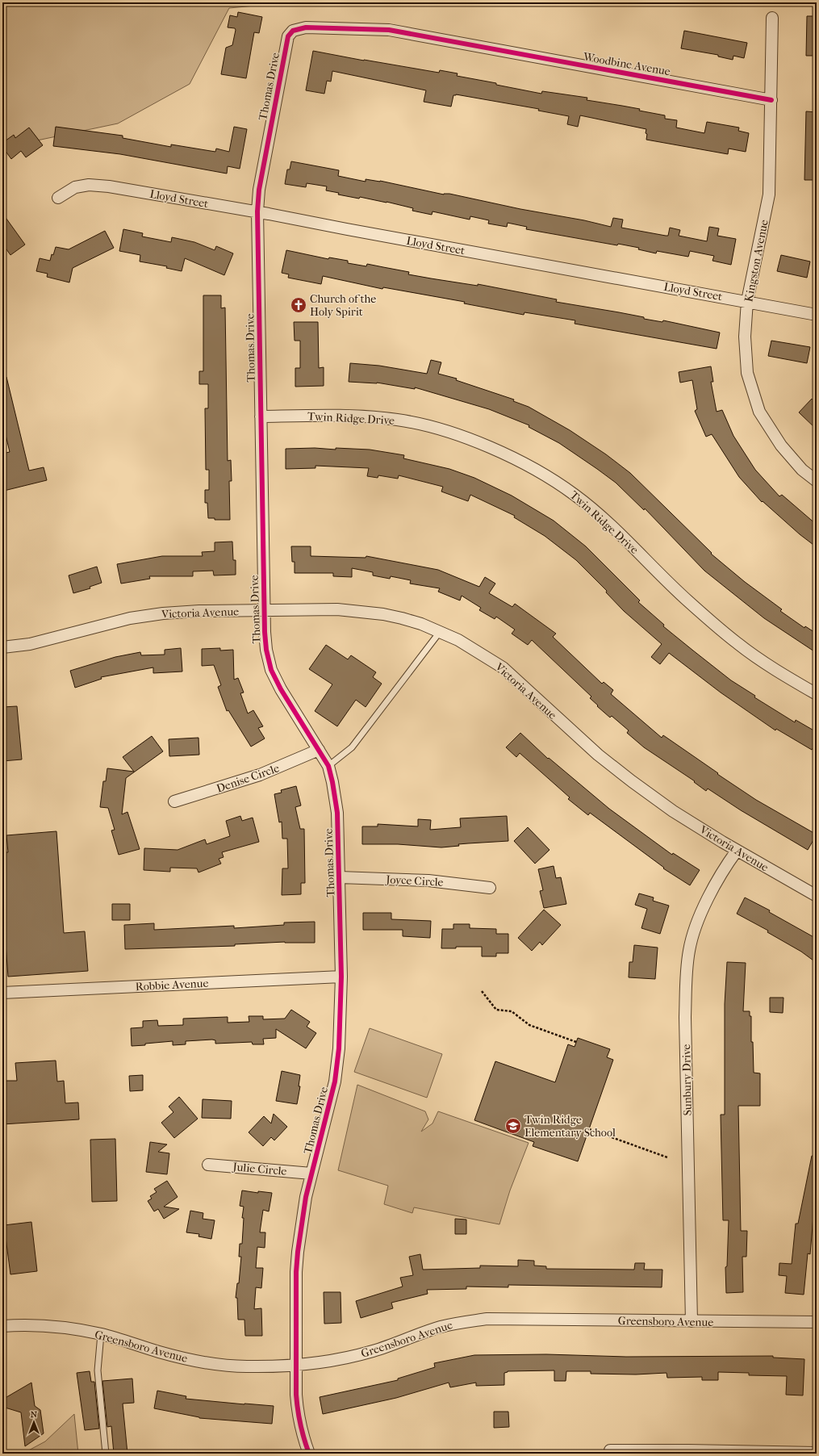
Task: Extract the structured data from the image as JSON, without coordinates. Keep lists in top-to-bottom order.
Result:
{
  "streets": {
    "street": [
      "Woodbine Avenue",
      "Thomas Drive",
      "Lloyd Street",
      "Kingston Avenue",
      "Twin Ridge Drive",
      "Victoria Avenue",
      "Denise Circle",
      "Joyce Circle",
      "Robbie Avenue",
      "Sunbury Drive",
      "Julie Circle",
      "Greensboro Avenue"
    ]
  },
  "crossings": [
    ["Woodbine Avenue", "Thomas Drive"],
    ["Woodbine Avenue", "Kingston Avenue"],
    ["Thomas Drive", "Lloyd Street"],
    ["Thomas Drive", "Twin Ridge Drive"],
    ["Thomas Drive", "Victoria Avenue"],
    ["Thomas Drive", "Denise Circle"],
    ["Thomas Drive", "Joyce Circle"],
    ["Thomas Drive", "Robbie Avenue"],
    ["Thomas Drive", "Julie Circle"],
    ["Thomas Drive", "Greensboro Avenue"],
    ["Lloyd Street", "Kingston Avenue"],
    ["Victoria Avenue", "Sunbury Drive"],
    ["Sunbury Drive", "Greensboro Avenue"]
  ],
  "places": {
    "church": ["Church of the Holy Spirit"],
    "school or university": ["Twin Ridge Elementary School"]
  },
  "north": "top"
}
